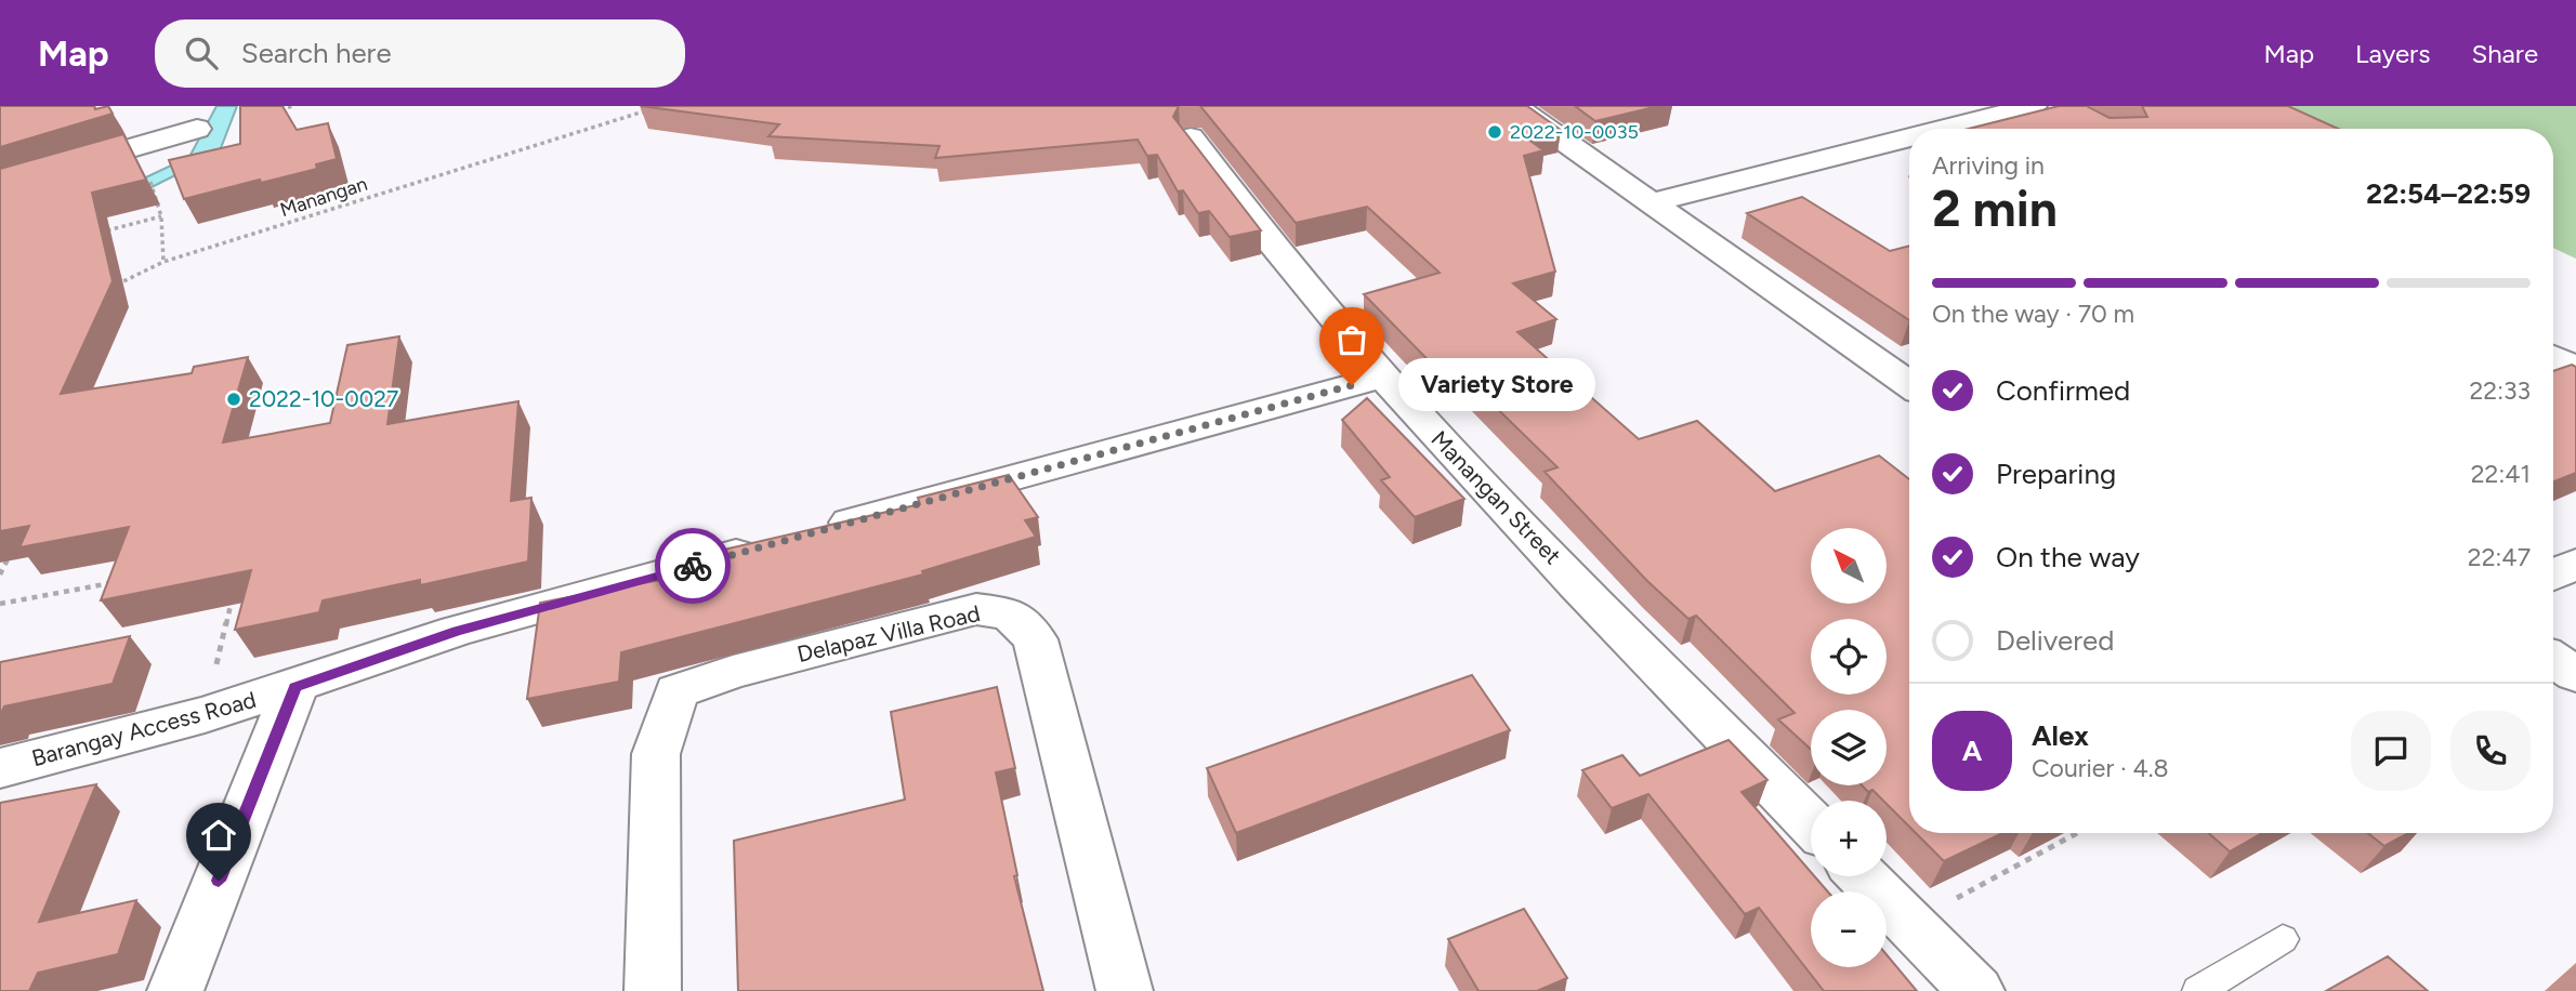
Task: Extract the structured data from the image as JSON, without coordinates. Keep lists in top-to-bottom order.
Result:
{
  "streets": {
    "street": ["Manangan Street", "Delapaz Villa Road", "Barangay Access Road"],
    "path": ["Manangan"]
  },
  "places": ["2022-10-0035", "Variety Store", "2022-10-0027"],
  "north": "top left",
  "page": {
    "header": "Map",
    "search": "Search here",
    "nav": ["Map", "Layers", "Share"],
    "heading": ["2 min", "Arriving in", "22:54–22:59"],
    "panel": ["Alex", "Courier · 4.8"],
    "bar": "On the way · 70 m",
    "list": [
      ["Confirmed", "22:33"],
      ["Preparing", "22:41"],
      ["On the way", "22:47"],
      "Delivered"
    ],
    "bubble": "Variety Store",
    "map_buttons": ["+", "−"],
    "round": "A"
  }
}
